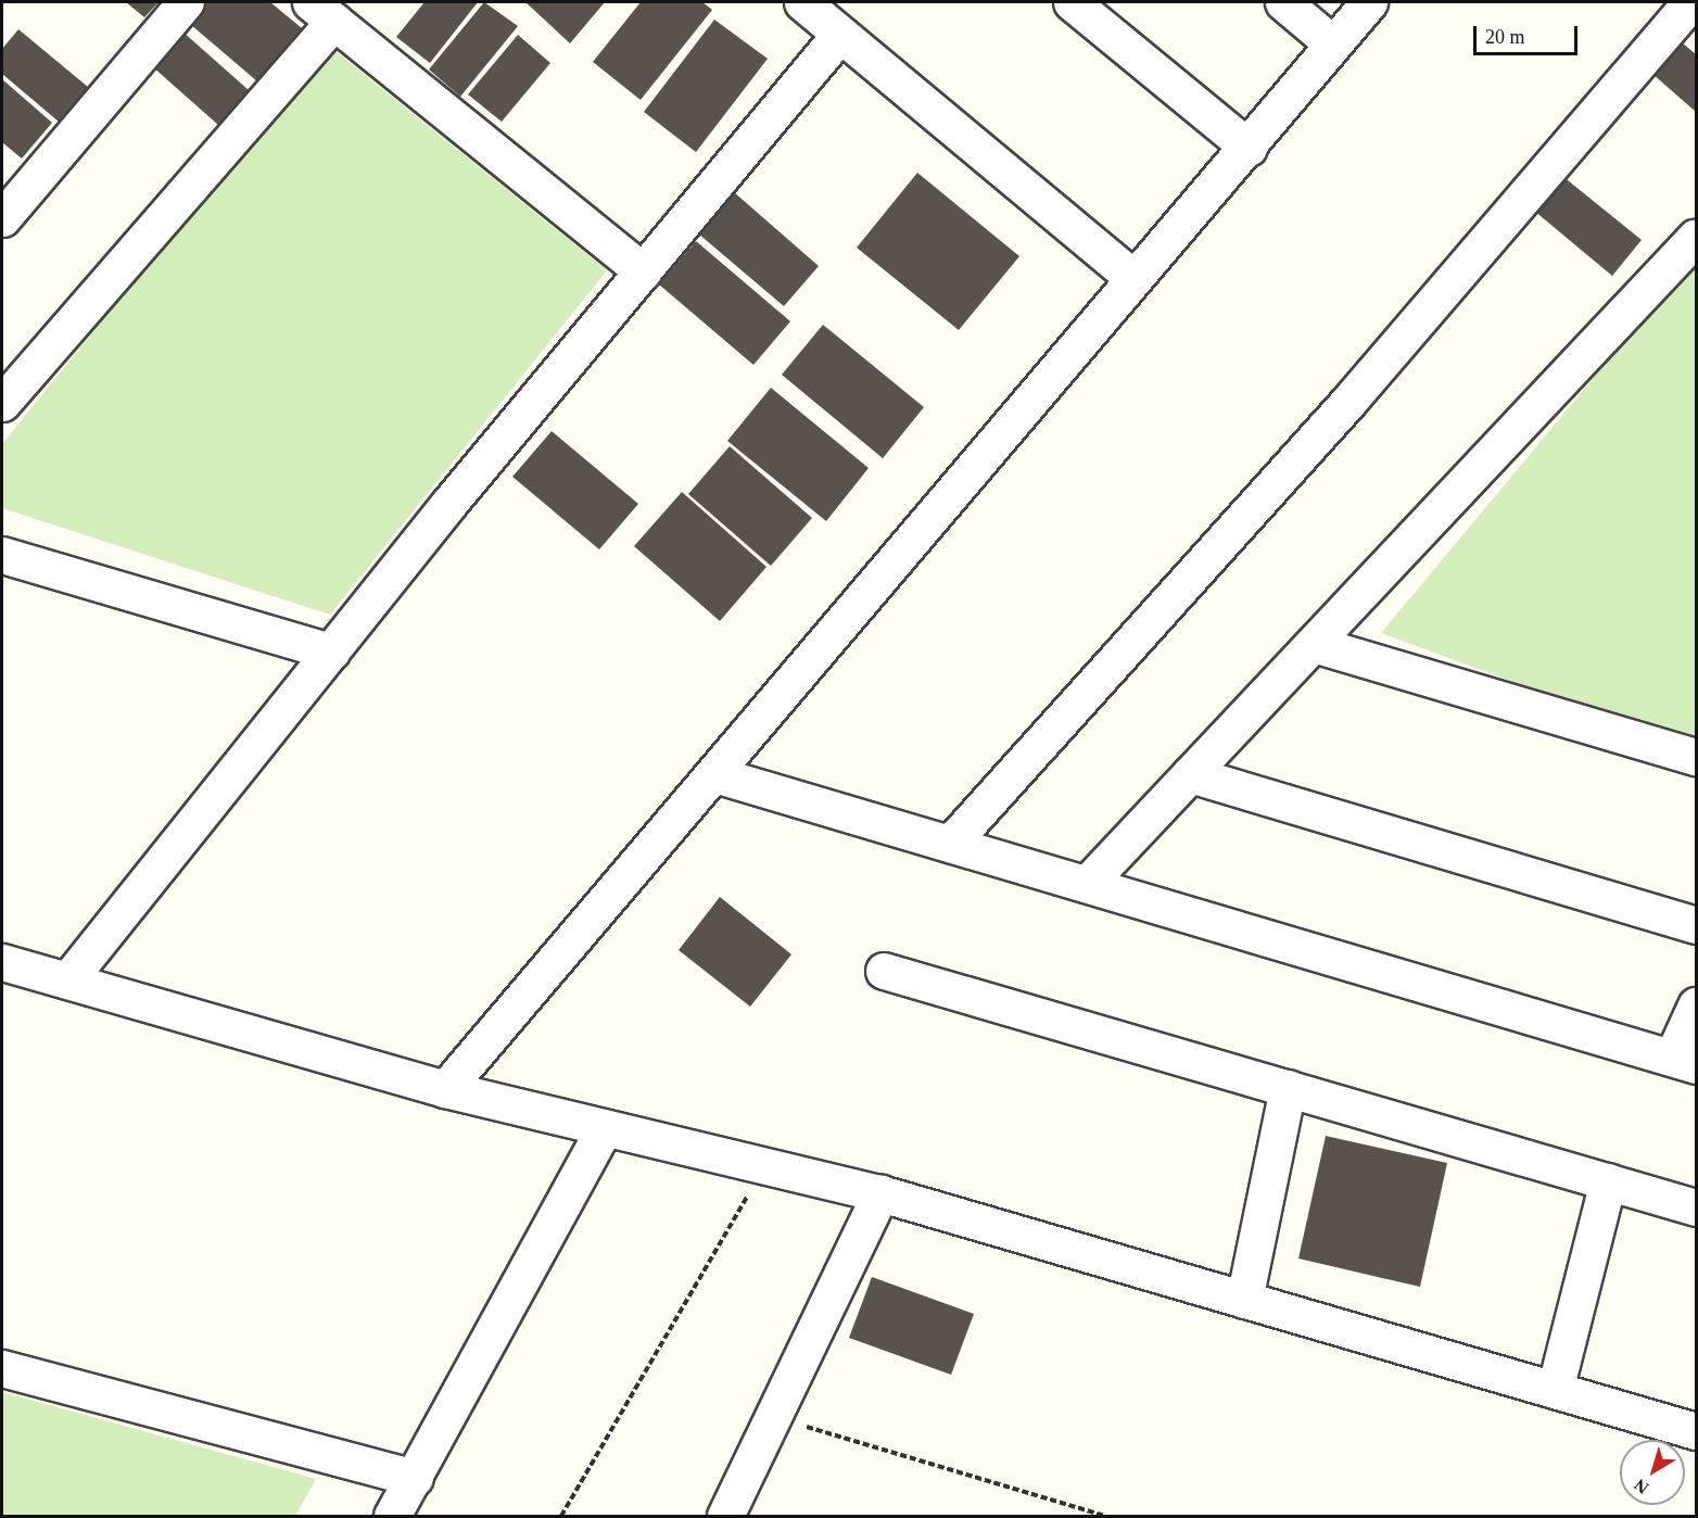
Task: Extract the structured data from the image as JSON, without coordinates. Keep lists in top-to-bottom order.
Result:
{
  "scale_bar": "20 m",
  "north": "bottom left"
}
